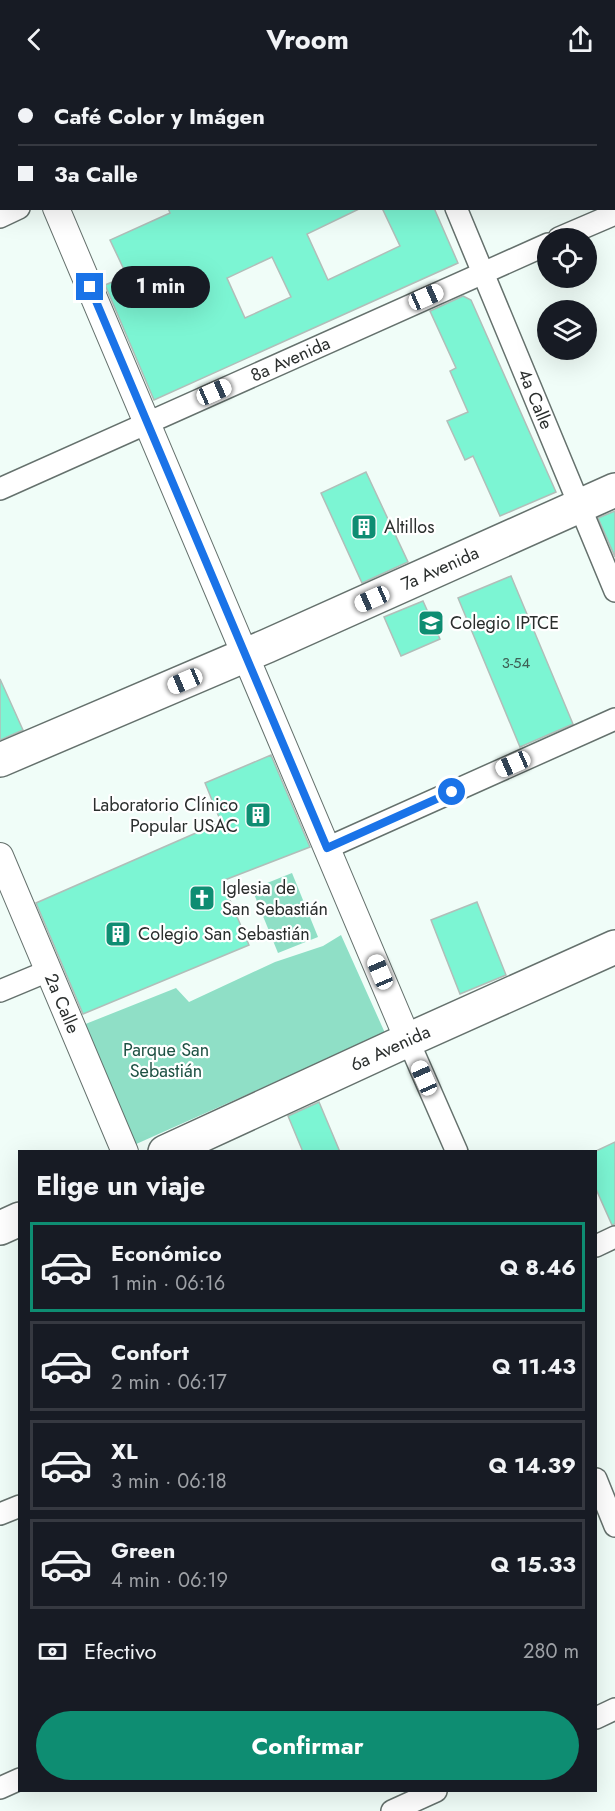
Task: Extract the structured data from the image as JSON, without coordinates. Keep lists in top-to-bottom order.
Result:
{
  "streets": {
    "main road": ["7a Avenida", "6a Avenida"],
    "street": ["8a Avenida", "4a Calle", "2a Calle"]
  },
  "crossings": [
    ["8a Avenida", "4a Calle"],
    ["4a Calle", "7a Avenida"]
  ],
  "parks": ["Parque San Sebastián"],
  "places": {
    "building": ["Altillos", "Laboratorio Clínico Popular USAC", "Colegio San Sebastián"],
    "school or university": ["Colegio IPTCE"],
    "church": ["Iglesia de San Sebastián"]
  },
  "house_numbers": ["3-54"],
  "page": {
    "header": "Vroom",
    "banner": ["Café Color y Imágen", "3a Calle"],
    "bubble": "1 min",
    "heading": "Elige un viaje",
    "list": [
      {
        "name": "Económico",
        "note": "1 min · 06:16",
        "value": "Q 8.46"
      },
      {
        "name": "Confort",
        "note": "2 min · 06:17",
        "value": "Q 11.43"
      },
      {
        "name": "XL",
        "note": "3 min · 06:18",
        "value": "Q 14.39"
      },
      {
        "name": "Green",
        "note": "4 min · 06:19",
        "value": "Q 15.33"
      }
    ],
    "pay": ["Efectivo", "280 m"],
    "buttons": "Confirmar"
  }
}
